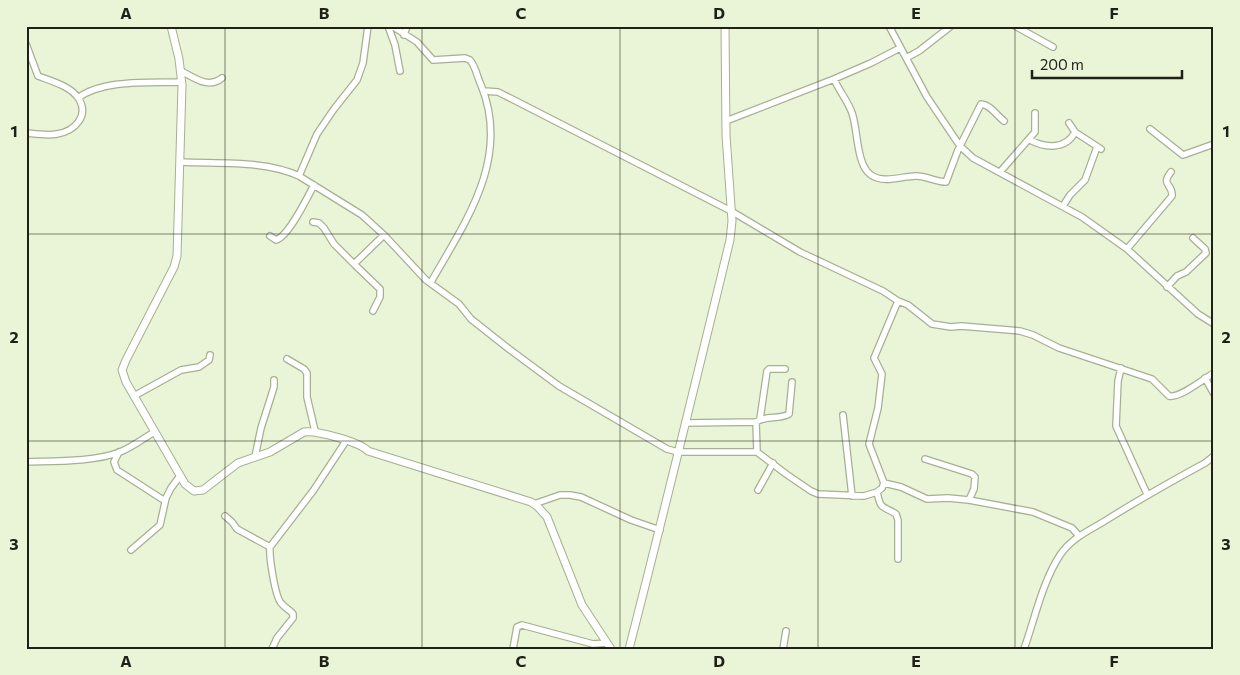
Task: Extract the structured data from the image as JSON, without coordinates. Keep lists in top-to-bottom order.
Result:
{
  "scale_bar": "200 m",
  "grid": {
    "columns": [
      "A",
      "B",
      "C",
      "D",
      "E",
      "F"
    ],
    "rows": ["1", "2", "3"]
  }
}
